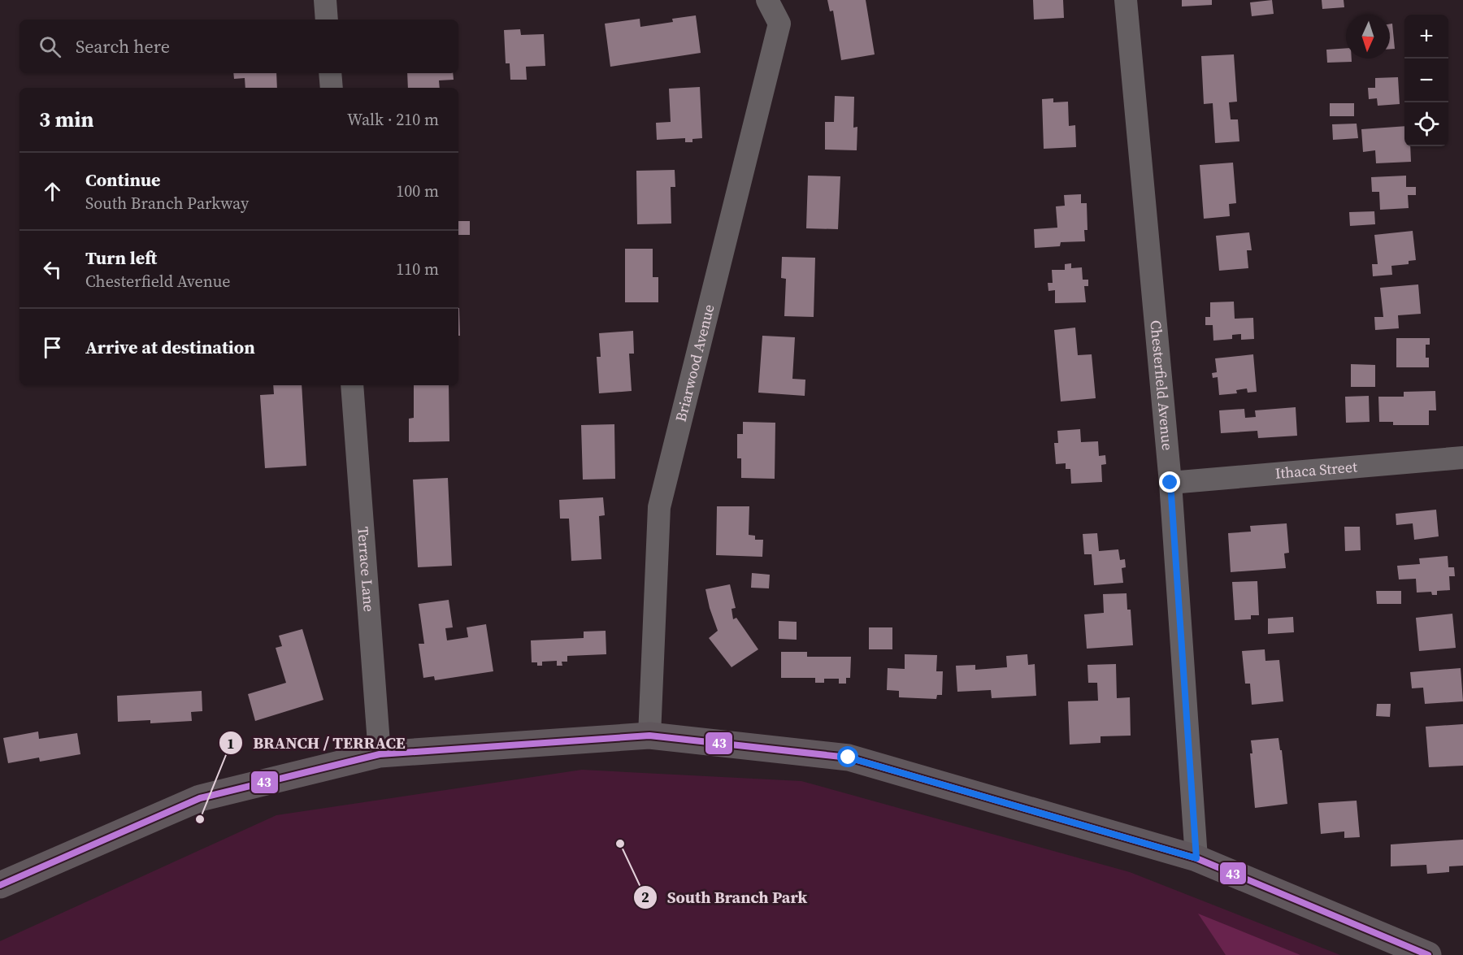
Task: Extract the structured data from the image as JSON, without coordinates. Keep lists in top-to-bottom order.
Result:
{
  "streets": {
    "street": [
      "Briarwood Avenue",
      "Chesterfield Avenue",
      "Ithaca Street",
      "Terrace Lane"
    ]
  },
  "crossings": [
    ["Chesterfield Avenue", "Ithaca Street"]
  ],
  "places": ["BRANCH / TERRACE", "South Branch Park"],
  "lines": ["transit line 43"],
  "north": "bottom",
  "page": {
    "map_buttons": ["+", "−"],
    "search": "Search here",
    "heading": ["3 min", "Walk · 210 m"],
    "list": [
      ["Continue", "South Branch Parkway", "100 m"],
      ["Turn left", "Chesterfield Avenue", "110 m"],
      "Arrive at destination"
    ]
  }
}
